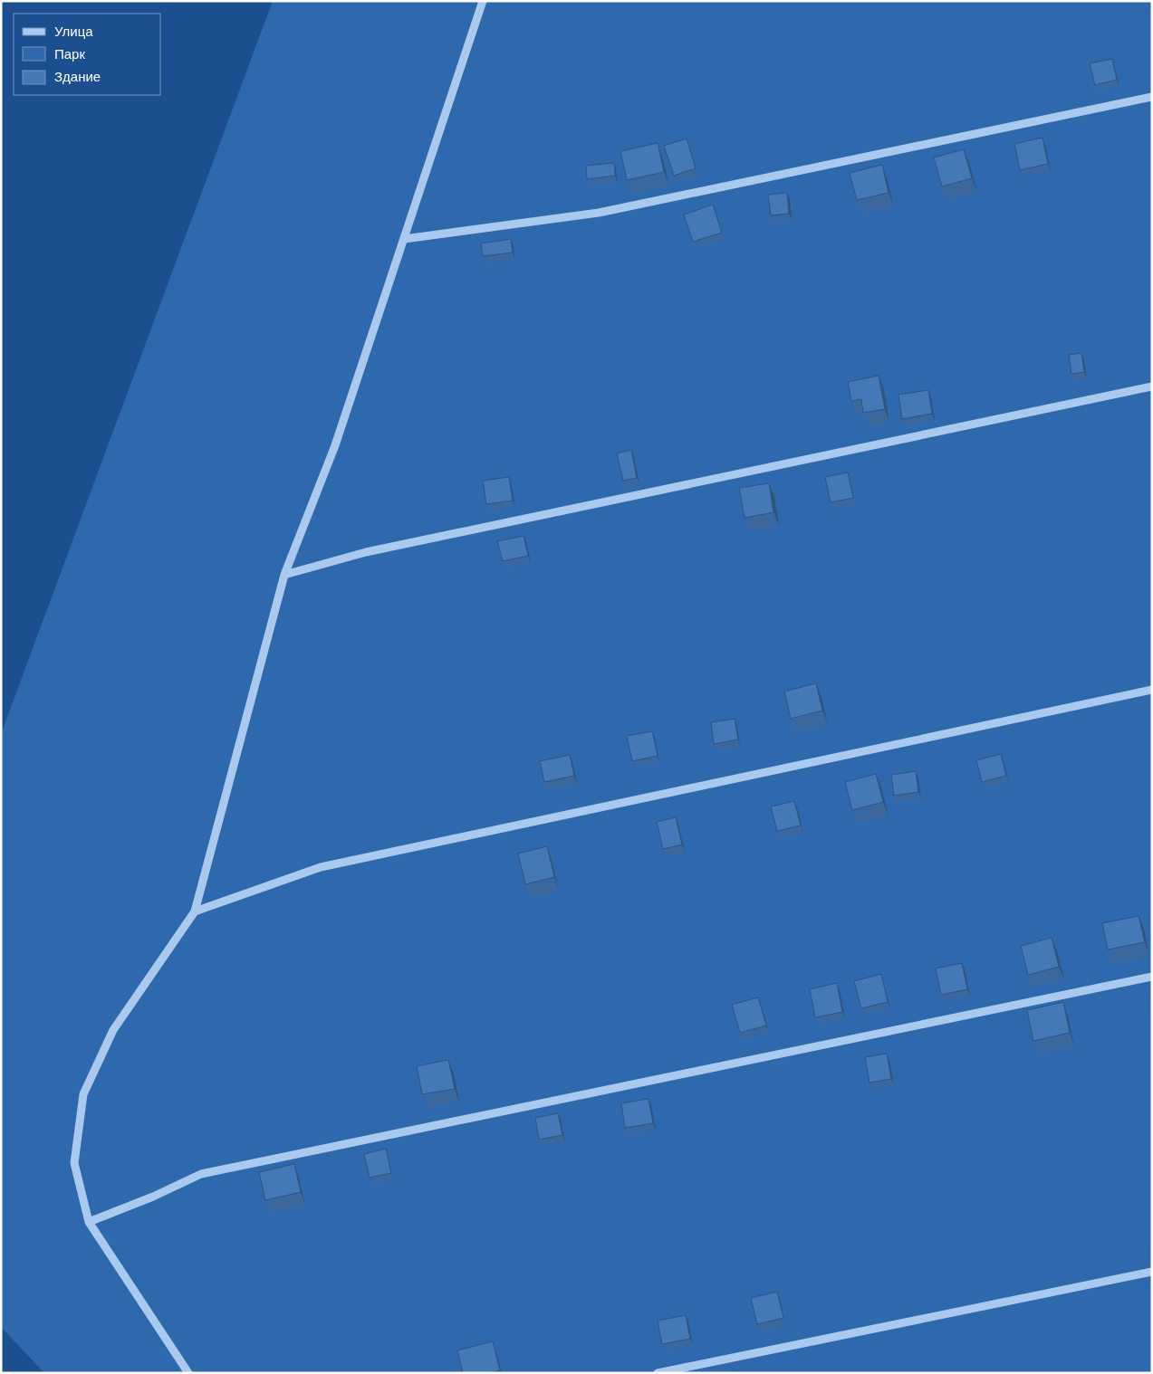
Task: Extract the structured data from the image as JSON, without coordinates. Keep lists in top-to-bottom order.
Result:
{
  "legend": ["Улица", "Парк", "Здание"]
}
